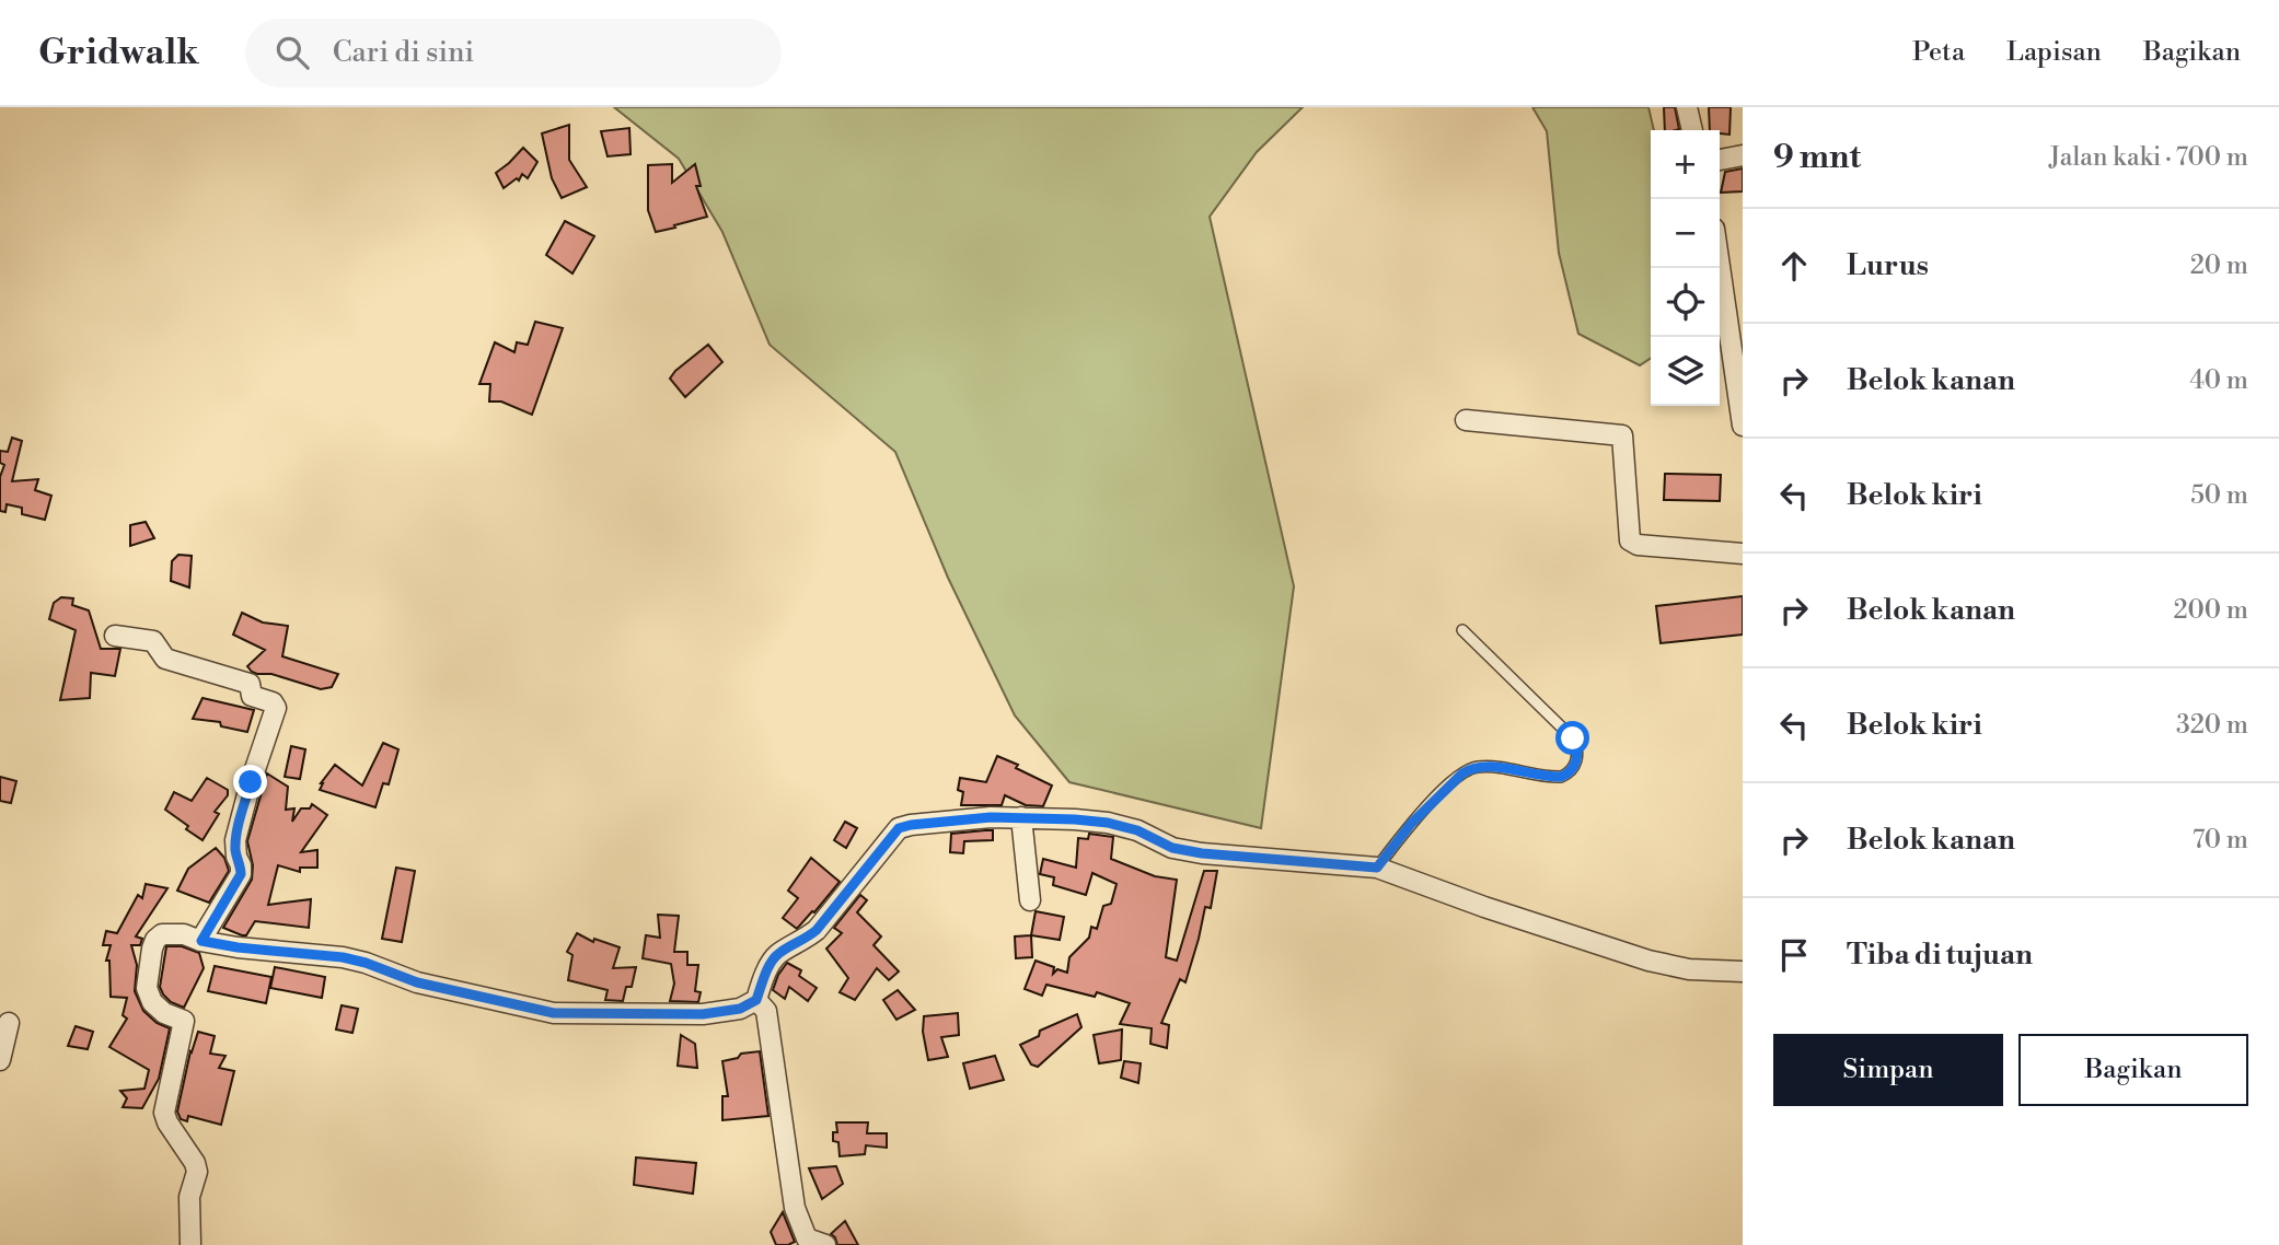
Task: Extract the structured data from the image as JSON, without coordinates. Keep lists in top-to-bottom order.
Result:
{
  "page": {
    "header": "Gridwalk",
    "search": "Cari di sini",
    "nav": ["Peta", "Lapisan", "Bagikan"],
    "heading": ["9 mnt", "Jalan kaki · 700 m"],
    "map_buttons": ["+", "−"],
    "list": [
      ["Lurus", "20 m"],
      ["Belok kanan", "40 m"],
      ["Belok kiri", "50 m"],
      ["Belok kanan", "200 m"],
      ["Belok kiri", "320 m"],
      ["Belok kanan", "70 m"],
      "Tiba di tujuan"
    ],
    "buttons": ["Simpan", "Bagikan"]
  }
}
